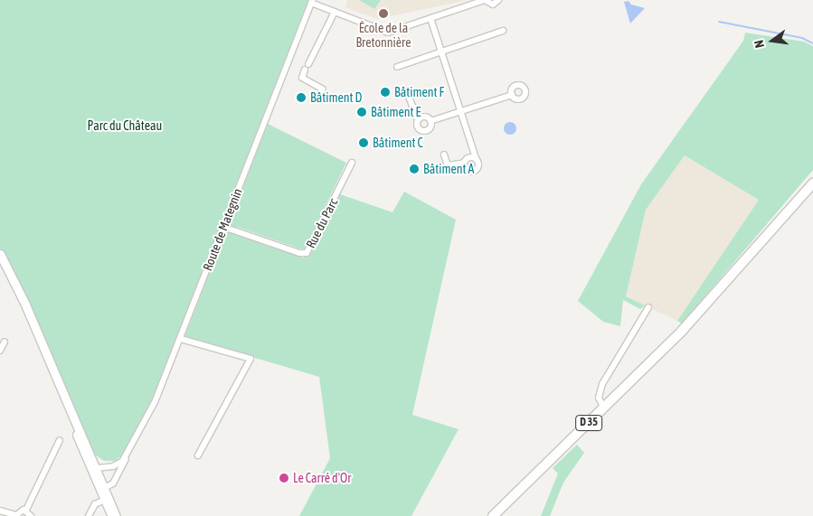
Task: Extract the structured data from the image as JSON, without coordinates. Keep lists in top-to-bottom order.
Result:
{
  "streets": {
    "main road": ["D 35"],
    "street": ["Rue du Parc", "Route de Mategnin"]
  },
  "crossings": [
    ["Rue du Parc", "Route de Mategnin"]
  ],
  "parks": ["Parc du Château"],
  "places": [
    "École de la Bretonnière",
    "Bâtiment F",
    "Bâtiment D",
    "Bâtiment E",
    "Bâtiment C",
    "Bâtiment A",
    "Le Carré d'Or"
  ],
  "north": "left"
}
